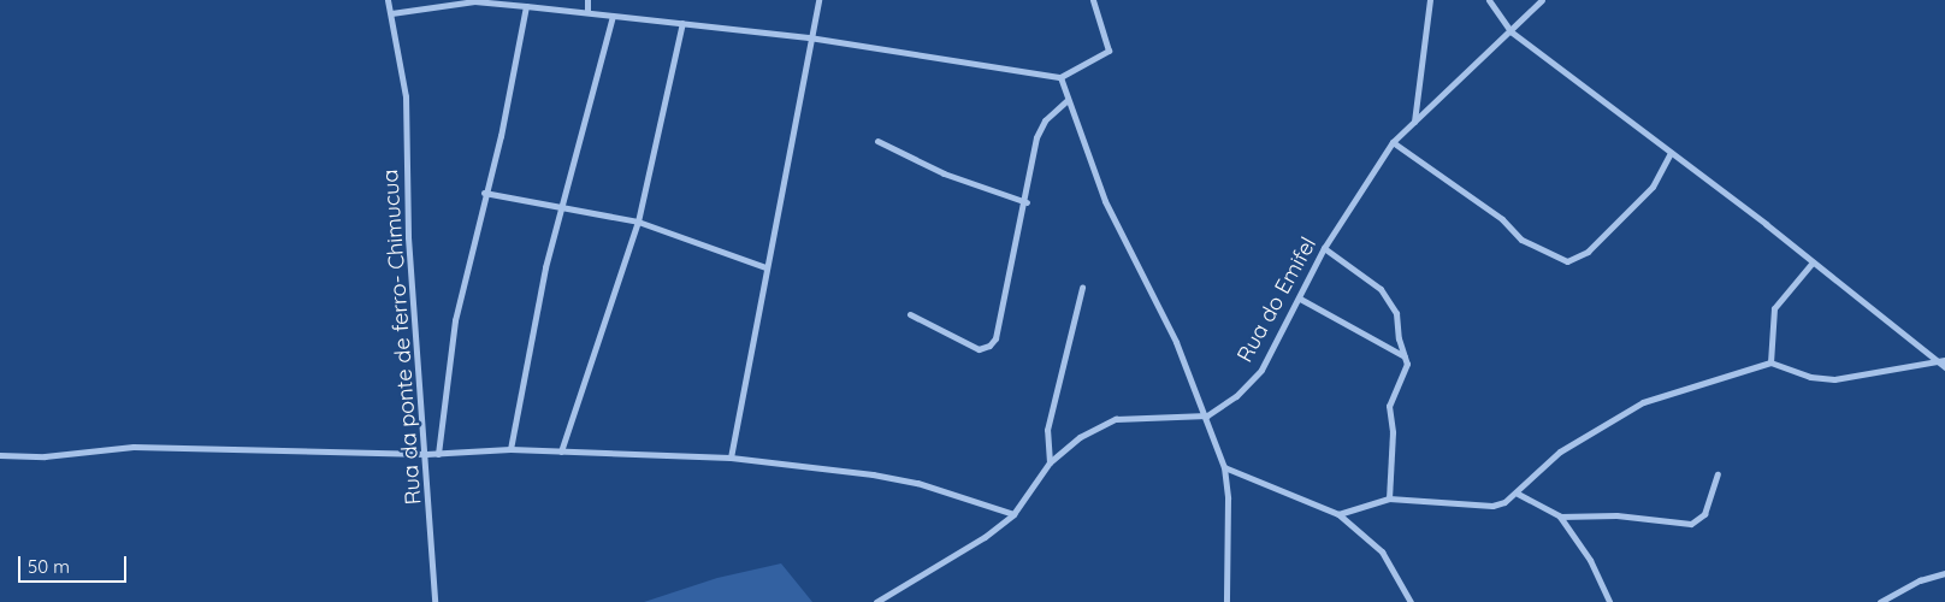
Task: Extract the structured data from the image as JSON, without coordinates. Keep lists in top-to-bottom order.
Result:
{
  "streets": {
    "street": ["Rua do Emifel", "Rua da ponte de ferro- Chimucua"]
  },
  "scale_bar": "50 m"
}
